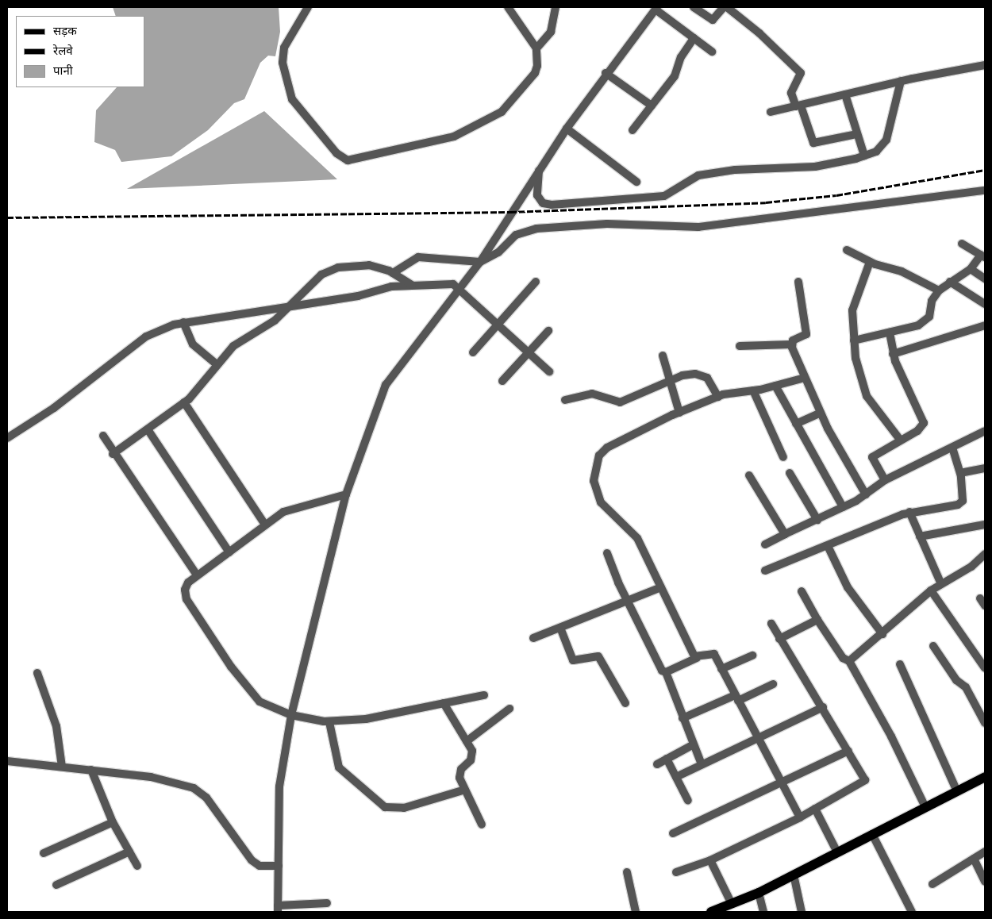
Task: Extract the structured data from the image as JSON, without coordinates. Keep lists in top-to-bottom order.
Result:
{
  "legend": ["सड़क", "रेलवे", "पानी"]
}
